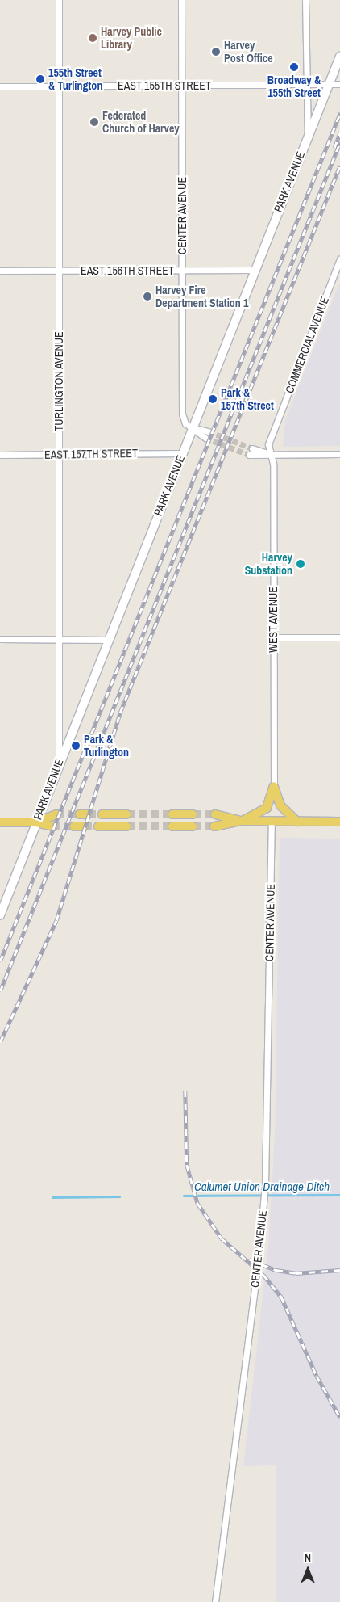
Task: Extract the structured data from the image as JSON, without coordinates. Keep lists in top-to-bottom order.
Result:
{
  "streets": {
    "street": [
      "EAST 155TH STREET",
      "PARK AVENUE",
      "CENTER AVENUE",
      "EAST 156TH STREET",
      "COMMERCIAL AVENUE",
      "TURLINGTON AVENUE",
      "EAST 157TH STREET",
      "WEST AVENUE"
    ]
  },
  "crossings": [
    ["EAST 155TH STREET", "PARK AVENUE"],
    ["EAST 155TH STREET", "CENTER AVENUE"],
    ["EAST 155TH STREET", "TURLINGTON AVENUE"],
    ["PARK AVENUE", "CENTER AVENUE"],
    ["PARK AVENUE", "EAST 156TH STREET"],
    ["PARK AVENUE", "TURLINGTON AVENUE"],
    ["PARK AVENUE", "EAST 157TH STREET"],
    ["CENTER AVENUE", "EAST 156TH STREET"],
    ["EAST 156TH STREET", "TURLINGTON AVENUE"],
    ["COMMERCIAL AVENUE", "WEST AVENUE"],
    ["TURLINGTON AVENUE", "EAST 157TH STREET"]
  ],
  "water": ["Calumet Union Drainage Ditch"],
  "places": [
    "Harvey Public Library",
    "Harvey Post Office",
    "Broadway & 155th Street",
    "155th Street & Turlington",
    "Federated Church of Harvey",
    "Harvey Fire Department Station 1",
    "Park & 157th Street",
    "Harvey Substation",
    "Park & Turlington"
  ],
  "north": "top"
}
